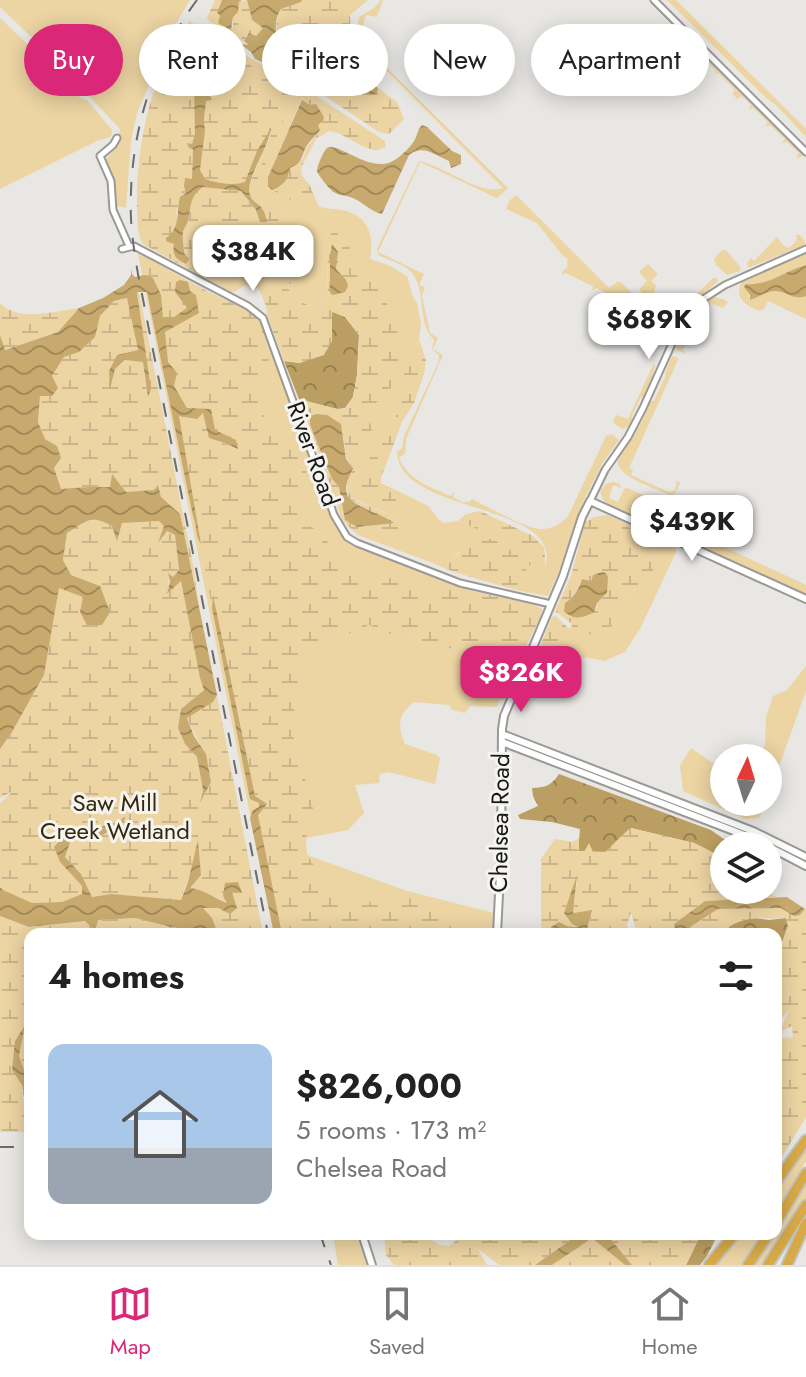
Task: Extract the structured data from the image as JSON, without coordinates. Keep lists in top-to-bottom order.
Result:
{
  "streets": {
    "street": ["River Road", "Chelsea Road"]
  },
  "crossings": [
    ["River Road", "Chelsea Road"]
  ],
  "parks": ["Saw Mill Creek Wetland"],
  "north": "top",
  "page": {
    "chip": [
      "Buy",
      "Rent",
      "Filters",
      "New",
      "Apartment"
    ],
    "price": [
      "$384K",
      "$689K",
      "$439K",
      "$826K"
    ],
    "heading": "4 homes",
    "list": [
      {
        "name": "$826,000",
        "note": "5 rooms · 173 m² · Chelsea Road"
      }
    ],
    "tabs": ["Map", "Saved", "Home"]
  }
}
